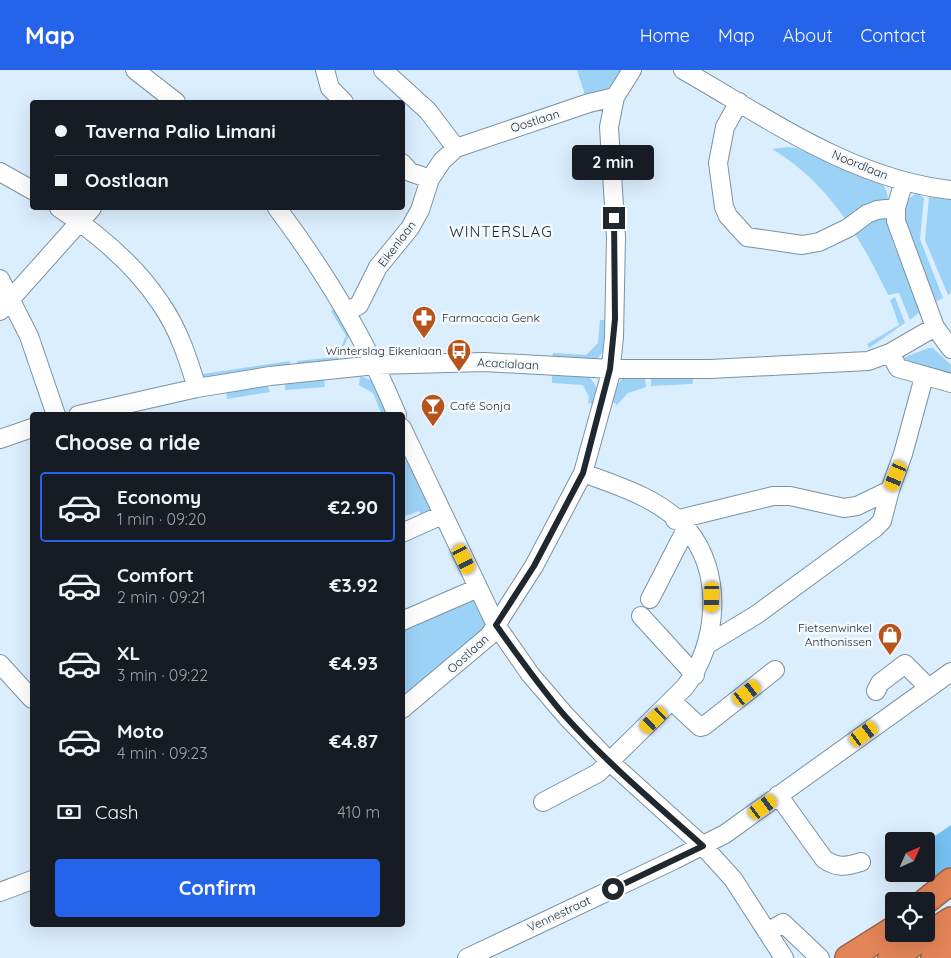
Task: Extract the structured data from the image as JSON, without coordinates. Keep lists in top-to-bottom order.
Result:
{
  "streets": {
    "street": [
      "Oostlaan",
      "Noordlaan",
      "Eikenlaan",
      "Acacialaan",
      "Vennestraat"
    ]
  },
  "crossings": [
    ["Oostlaan", "Eikenlaan"],
    ["Oostlaan", "Acacialaan"],
    ["Noordlaan", "Acacialaan"]
  ],
  "districts": ["WINTERSLAG"],
  "places": {
    "pharmacy": ["Farmacacia Genk"],
    "bus stop": ["Winterslag Eikenlaan"],
    "bar": ["Café Sonja"],
    "shop": ["Fietsenwinkel Anthonissen"]
  },
  "north": "top right",
  "page": {
    "header": "Map",
    "nav": [
      "Home",
      "Map",
      "About",
      "Contact"
    ],
    "banner": ["Taverna Palio Limani", "Oostlaan"],
    "bubble": "2 min",
    "heading": "Choose a ride",
    "list": [
      {
        "name": "Economy",
        "note": "1 min · 09:20",
        "value": "€2.90"
      },
      {
        "name": "Comfort",
        "note": "2 min · 09:21",
        "value": "€3.92"
      },
      {
        "name": "XL",
        "note": "3 min · 09:22",
        "value": "€4.93"
      },
      {
        "name": "Moto",
        "note": "4 min · 09:23",
        "value": "€4.87"
      }
    ],
    "pay": ["Cash", "410 m"],
    "buttons": "Confirm"
  }
}
